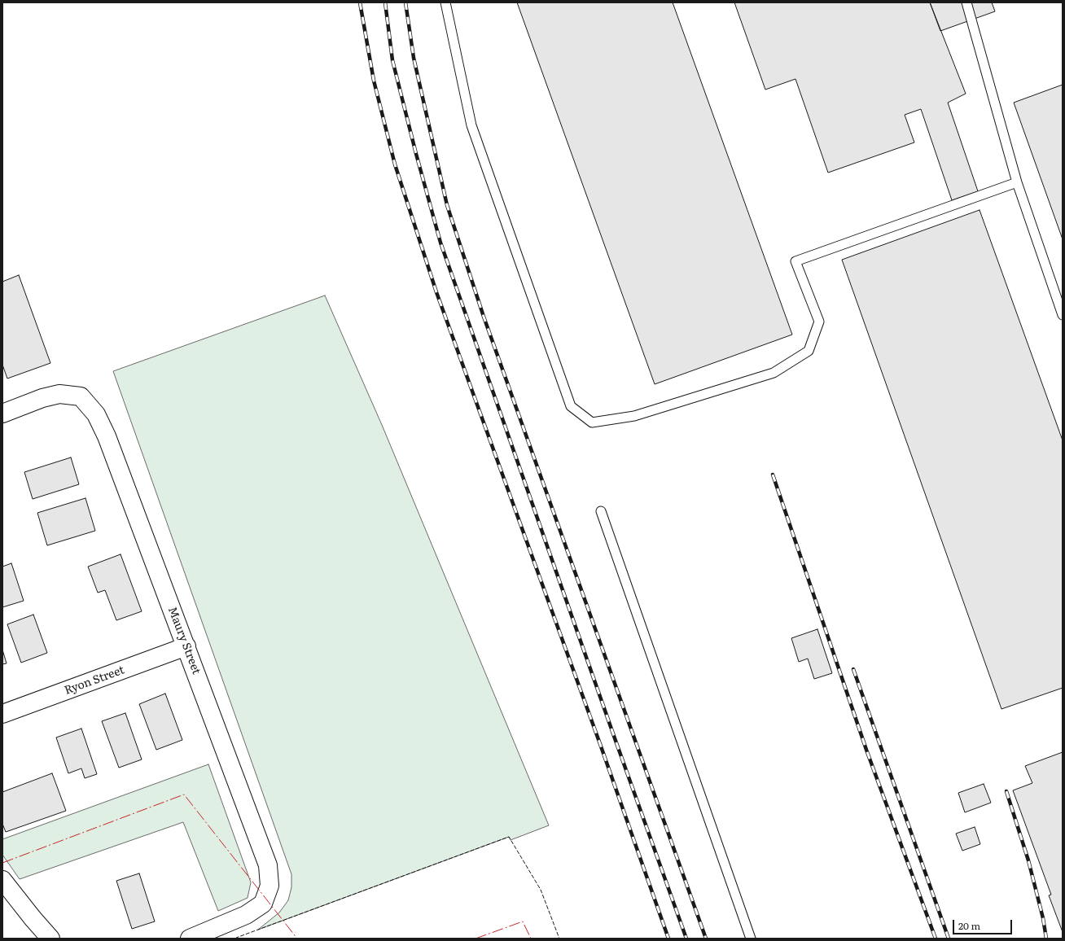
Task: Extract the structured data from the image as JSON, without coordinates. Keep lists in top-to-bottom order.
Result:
{
  "streets": {
    "street": ["Maury Street", "Ryon Street"]
  },
  "crossings": [
    ["Maury Street", "Ryon Street"]
  ],
  "scale_bar": "20 m"
}
